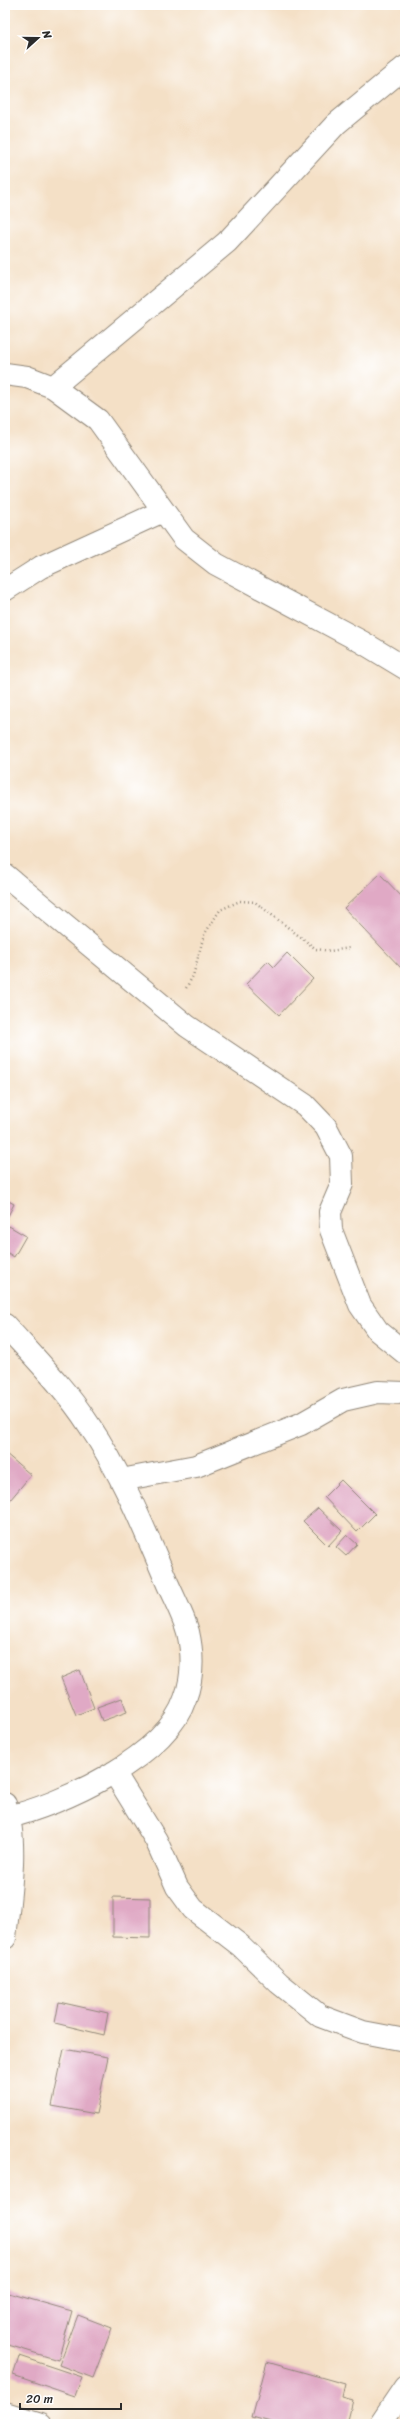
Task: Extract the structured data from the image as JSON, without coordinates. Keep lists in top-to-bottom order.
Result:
{
  "scale_bar": "20 m",
  "north": "right"
}
